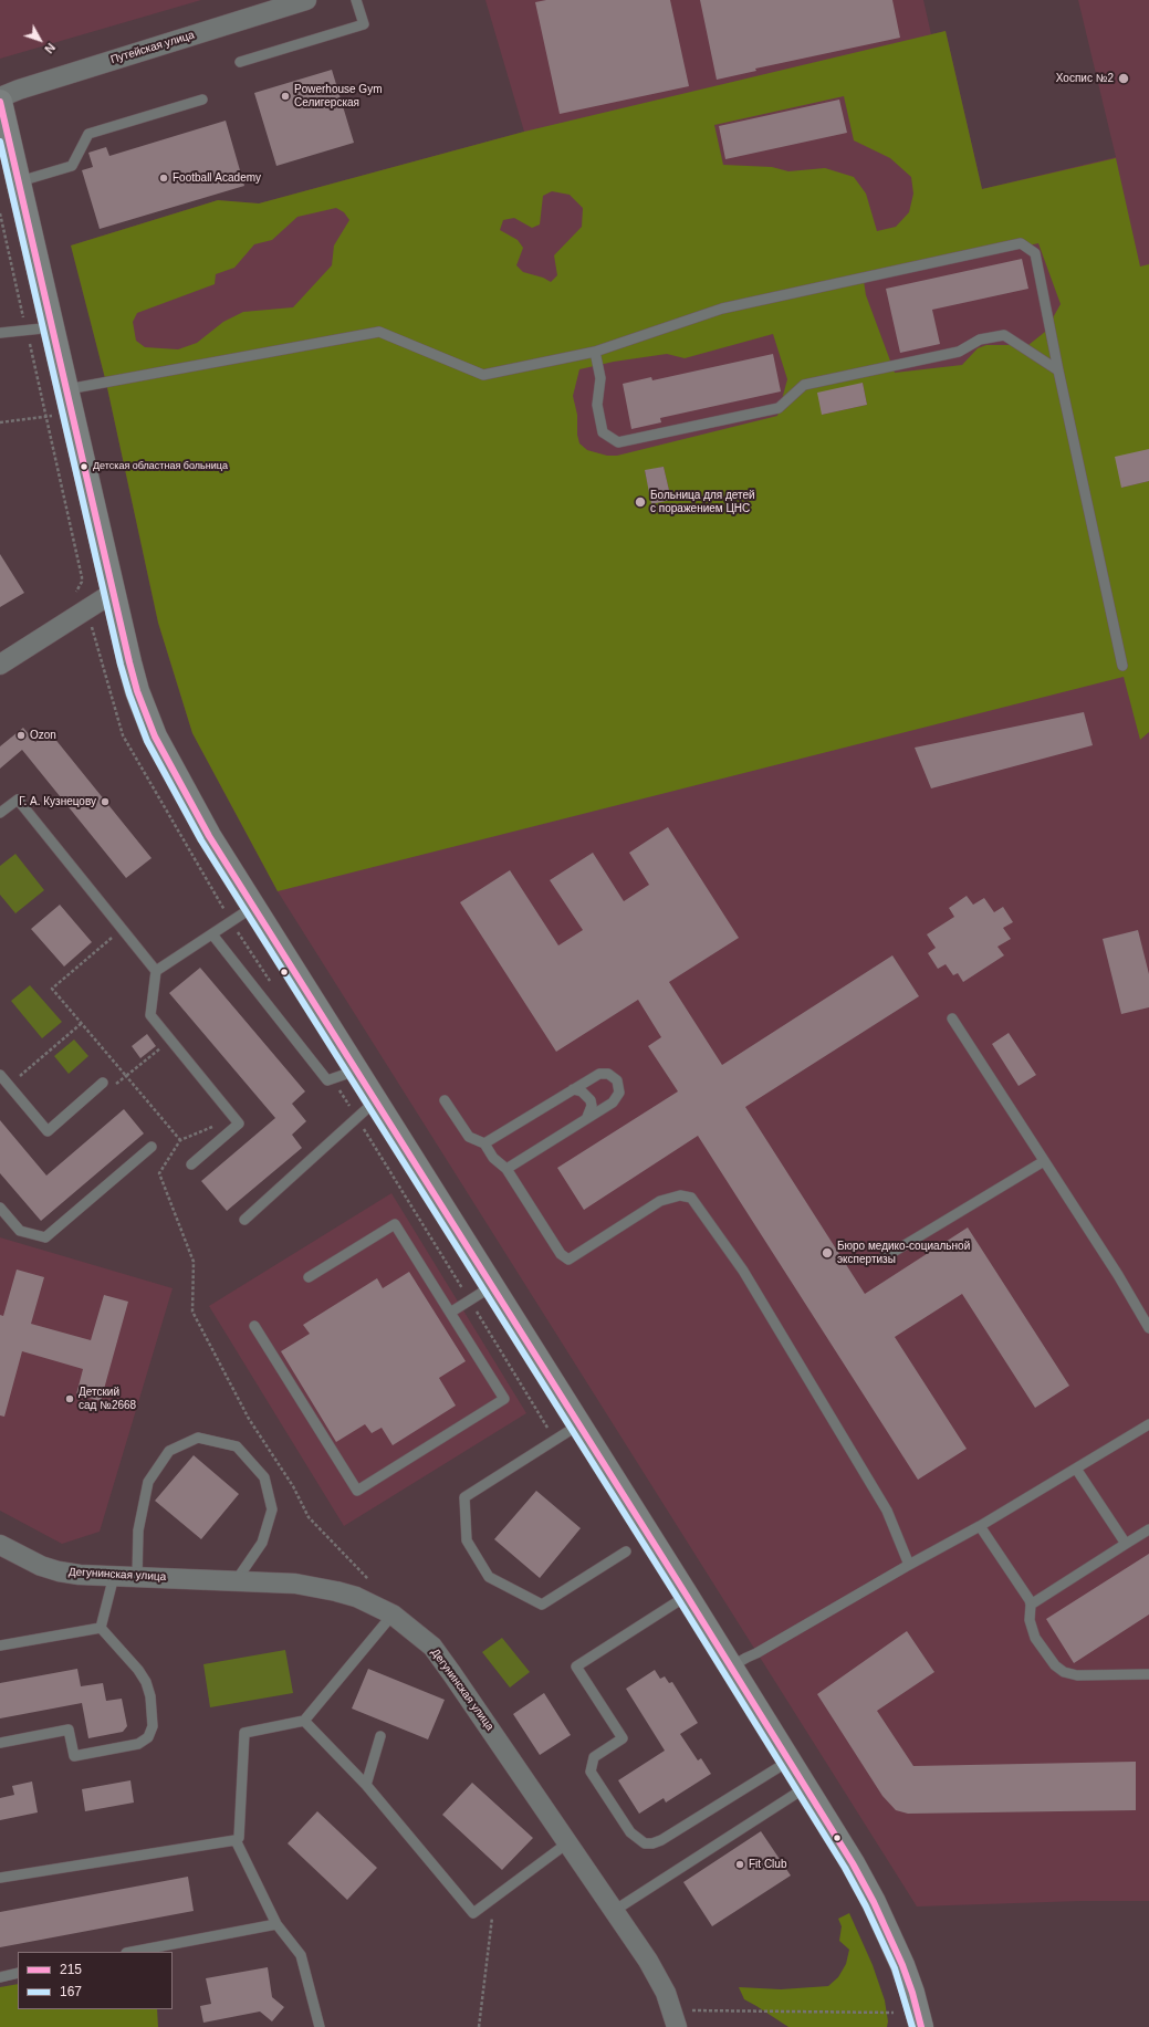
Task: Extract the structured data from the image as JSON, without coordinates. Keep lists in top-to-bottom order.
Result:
{
  "streets": {
    "street": ["Путейская улица", "Дегунинская улица"]
  },
  "places": [
    "Хоспис №2",
    "Powerhouse Gym Селигерская",
    "Football Academy",
    "Детская областная больница",
    "Больница для детей с поражением ЦНС",
    "Ozon",
    "Г. А. Кузнецову",
    "Бюро медико-социальной экспертизы",
    "Детский сад №2668",
    "Fit Club"
  ],
  "lines": ["transit line 215", "transit line 167"],
  "legend": ["215", "167"],
  "north": "bottom right"
}
